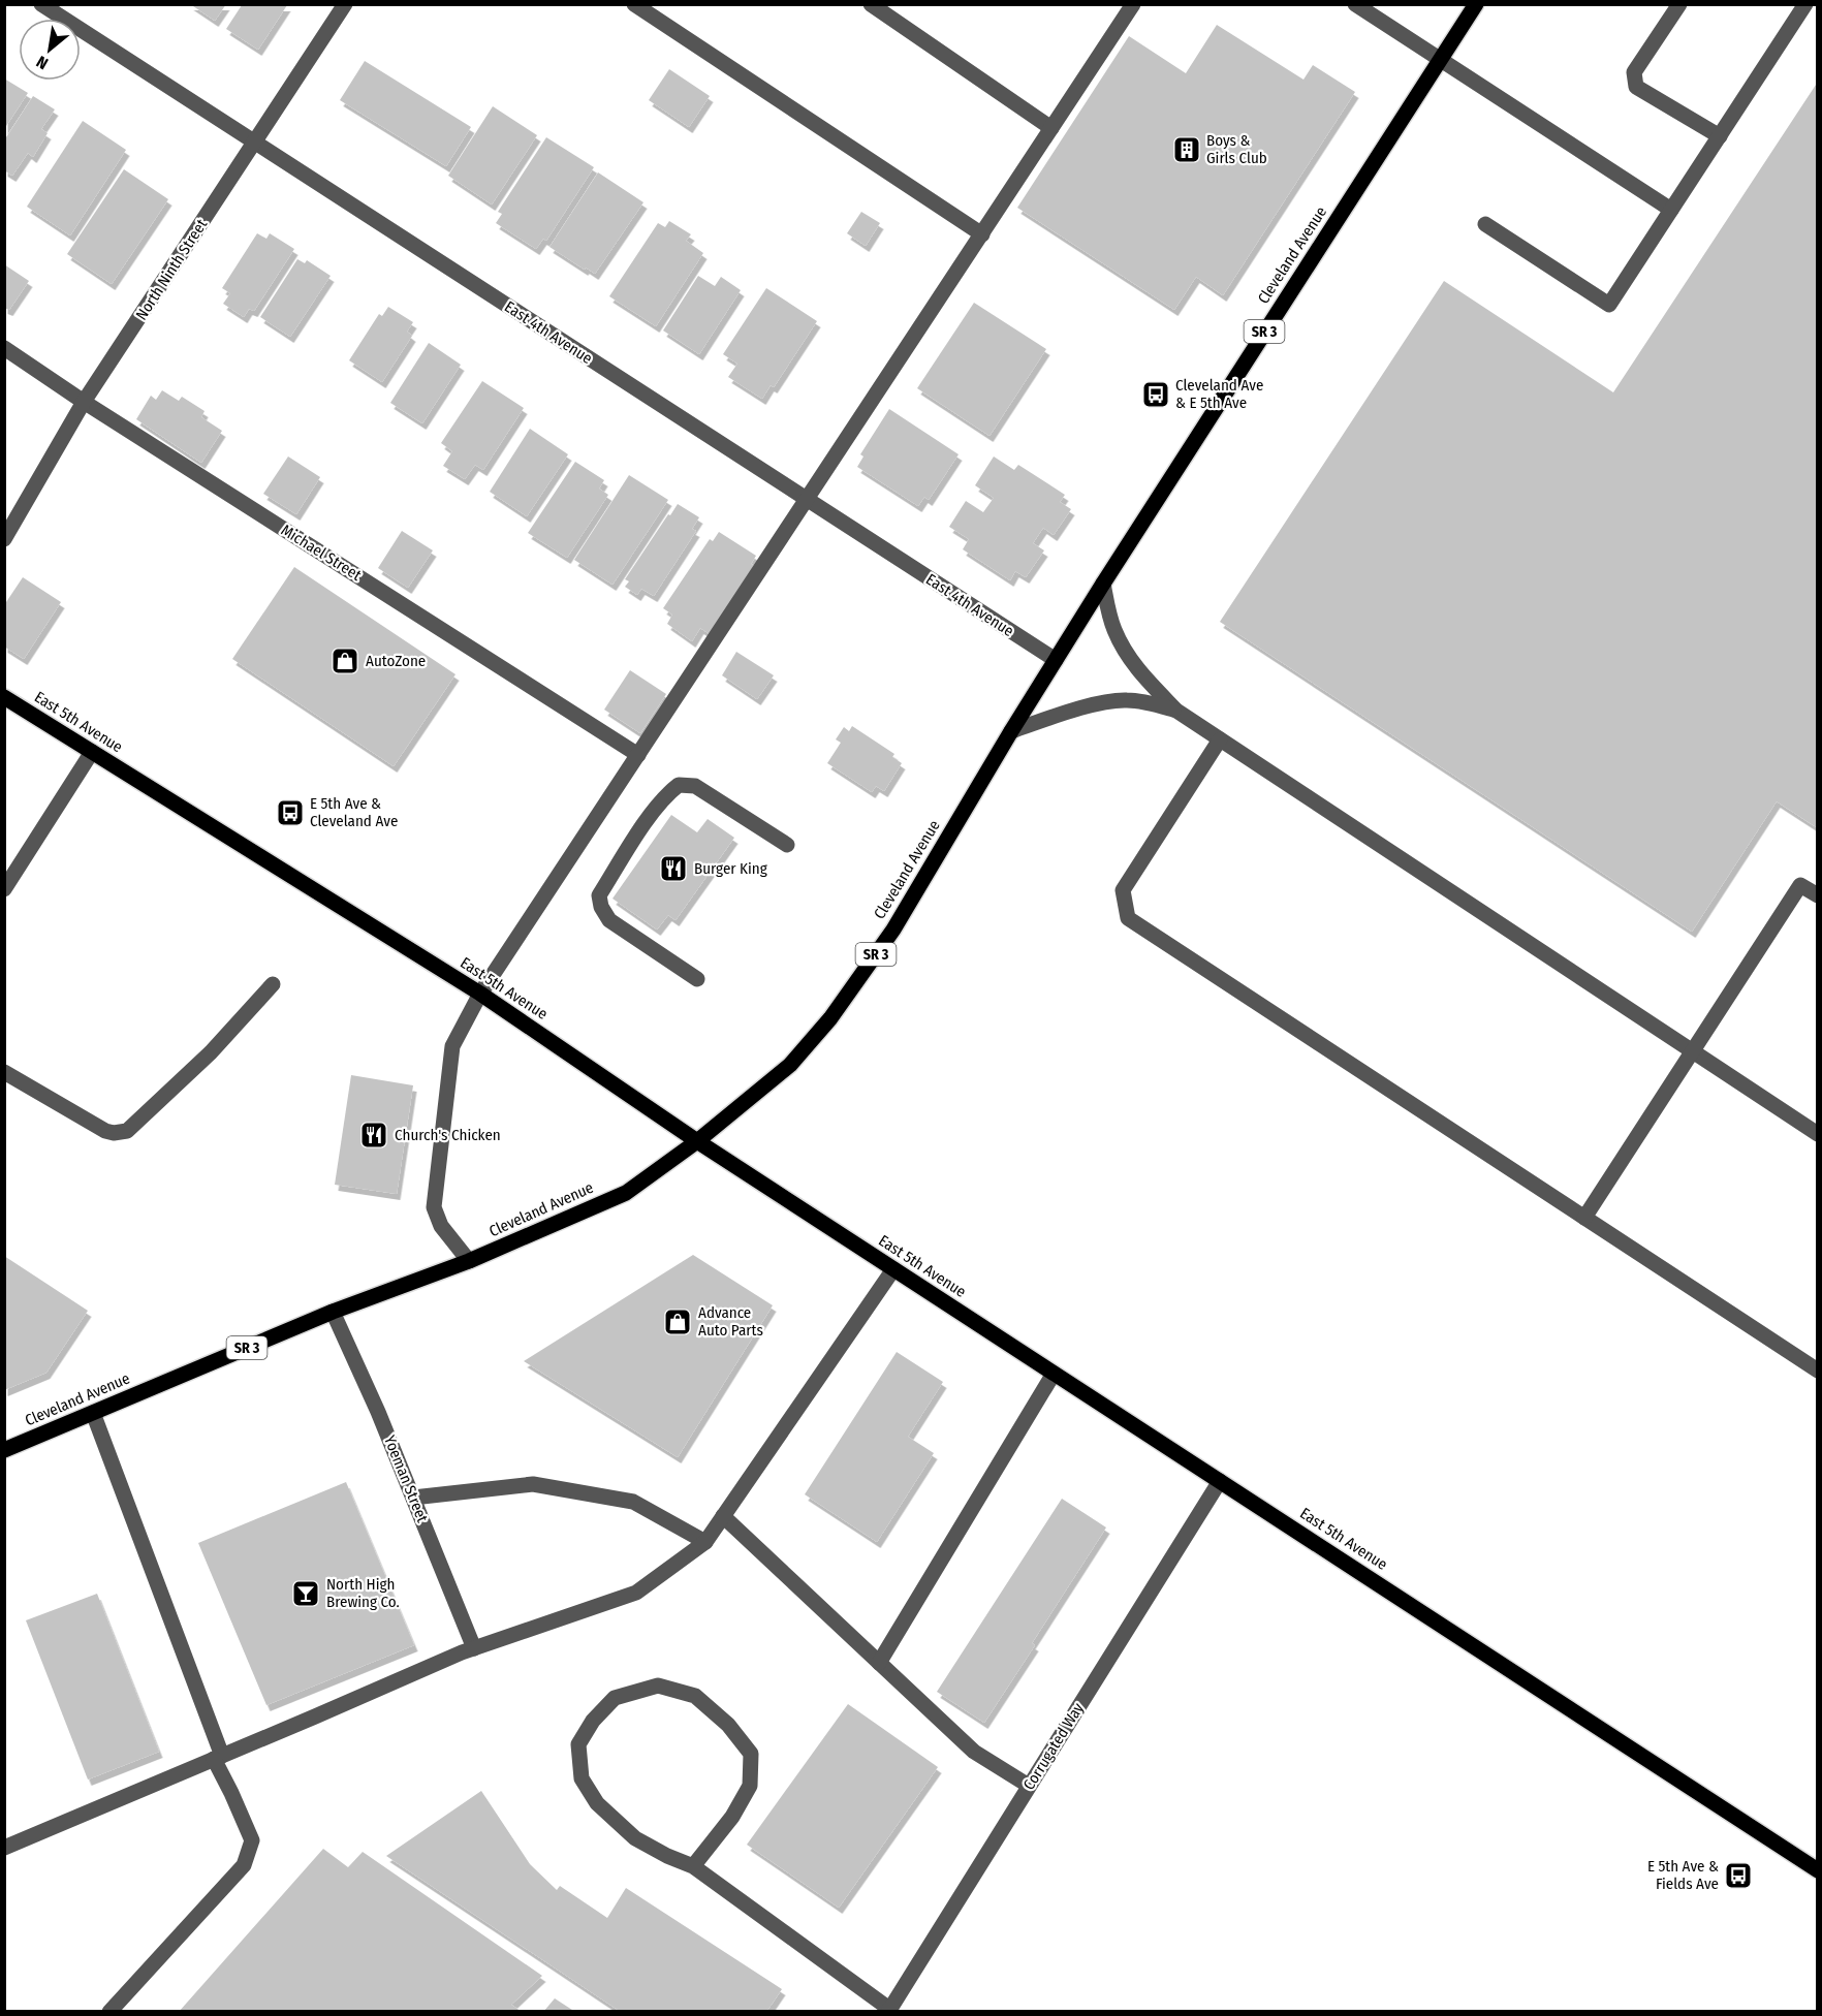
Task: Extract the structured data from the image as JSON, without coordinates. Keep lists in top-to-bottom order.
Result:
{
  "streets": {
    "main road": ["Cleveland Avenue", "SR 3", "East 5th Avenue"],
    "street": [
      "North Ninth Street",
      "East 4th Avenue",
      "Michael Street",
      "Yoeman Street",
      "Corrugated Way"
    ]
  },
  "crossings": [
    ["Cleveland Avenue", "East 4th Avenue"],
    ["Cleveland Avenue", "East 5th Avenue"],
    ["Cleveland Avenue", "Yoeman Street"],
    ["North Ninth Street", "East 4th Avenue"],
    ["North Ninth Street", "Michael Street"],
    ["East 5th Avenue", "Corrugated Way"]
  ],
  "places": {
    "building": ["Boys & Girls Club"],
    "bus stop": ["Cleveland Ave & E 5th Ave", "E 5th Ave & Cleveland Ave", "E 5th Ave & Fields Ave"],
    "shop": ["AutoZone", "Advance Auto Parts"],
    "restaurant": ["Burger King", "Church's Chicken"],
    "bar": ["North High Brewing Co."]
  },
  "north": "bottom left"
}
